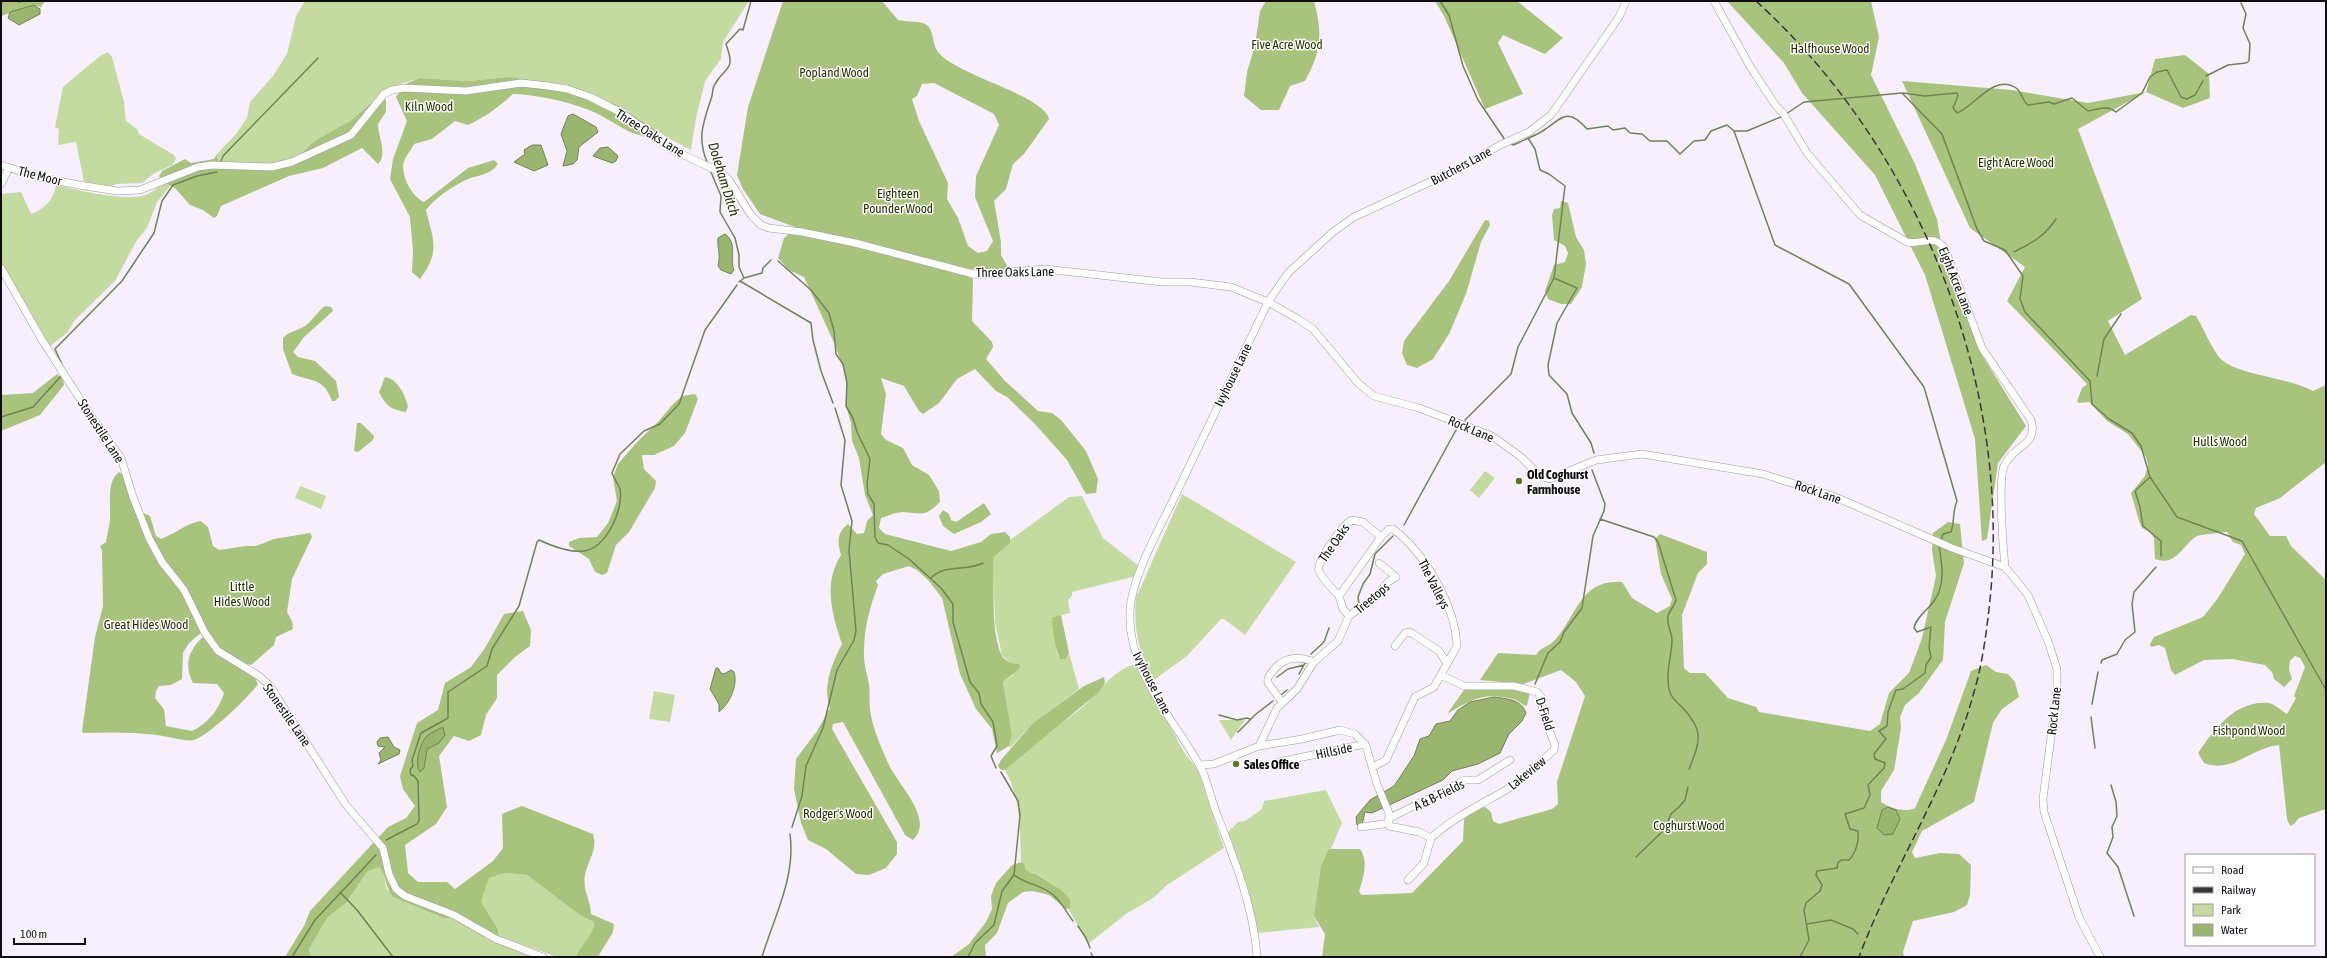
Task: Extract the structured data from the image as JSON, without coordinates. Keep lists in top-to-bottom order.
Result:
{
  "streets": {
    "street": [
      "Three Oaks Lane",
      "Butchers Lane",
      "The Moor",
      "Eight Acre Lane",
      "Ivyhouse Lane",
      "Rock Lane",
      "Stonestile Lane",
      "The Oaks",
      "The Valleys",
      "Treetops",
      "D-Field",
      "Hillside",
      "Lakeview",
      "A & B-Fields"
    ]
  },
  "crossings": [
    ["Three Oaks Lane", "Butchers Lane"],
    ["Three Oaks Lane", "The Moor"],
    ["Three Oaks Lane", "Ivyhouse Lane"],
    ["Three Oaks Lane", "Rock Lane"],
    ["Butchers Lane", "Ivyhouse Lane"],
    ["Butchers Lane", "Rock Lane"],
    ["Eight Acre Lane", "Rock Lane"],
    ["Ivyhouse Lane", "Rock Lane"],
    ["The Oaks", "The Valleys"],
    ["The Valleys", "D-Field"],
    ["D-Field", "Lakeview"]
  ],
  "water": ["Doleham Ditch"],
  "parks": [
    "Five Acre Wood",
    "Halfhouse Wood",
    "Popland Wood",
    "Kiln Wood",
    "Eight Acre Wood",
    "Eighteen Pounder Wood",
    "Hulls Wood",
    "Little Hides Wood",
    "Great Hides Wood",
    "Fishpond Wood",
    "Rodger's Wood",
    "Coghurst Wood"
  ],
  "places": ["Old Coghurst Farmhouse", "Sales Office"],
  "legend": [
    "Road",
    "Railway",
    "Park",
    "Water"
  ],
  "scale_bar": "100 m"
}
